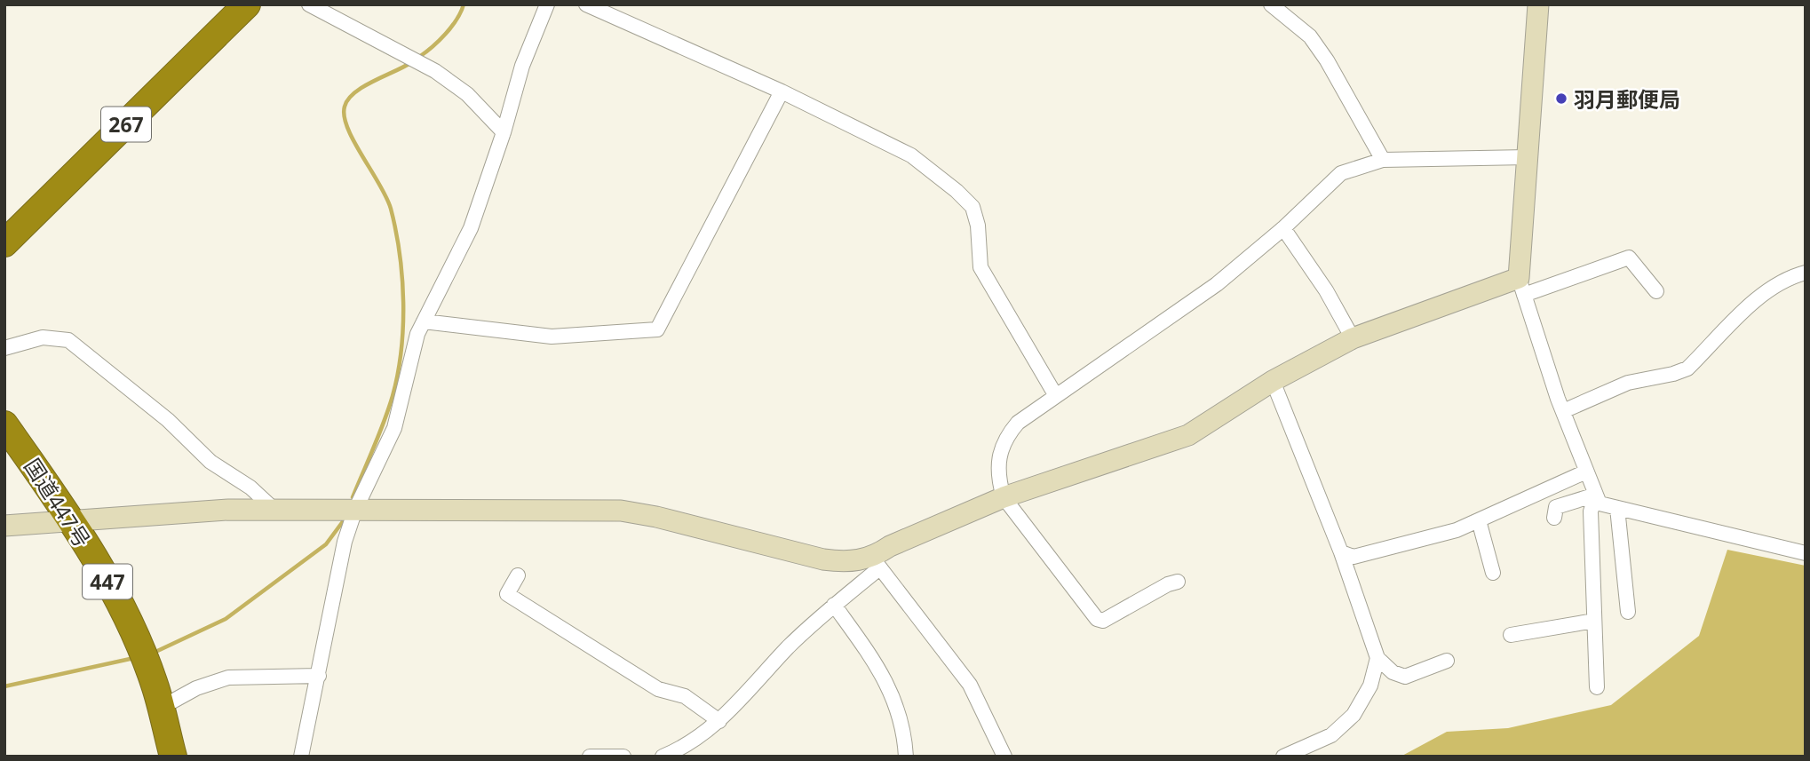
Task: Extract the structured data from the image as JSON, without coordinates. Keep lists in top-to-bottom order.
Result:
{
  "streets": {
    "highway": ["267", "国道447号", "447"]
  },
  "places": ["羽月郵便局"]
}
